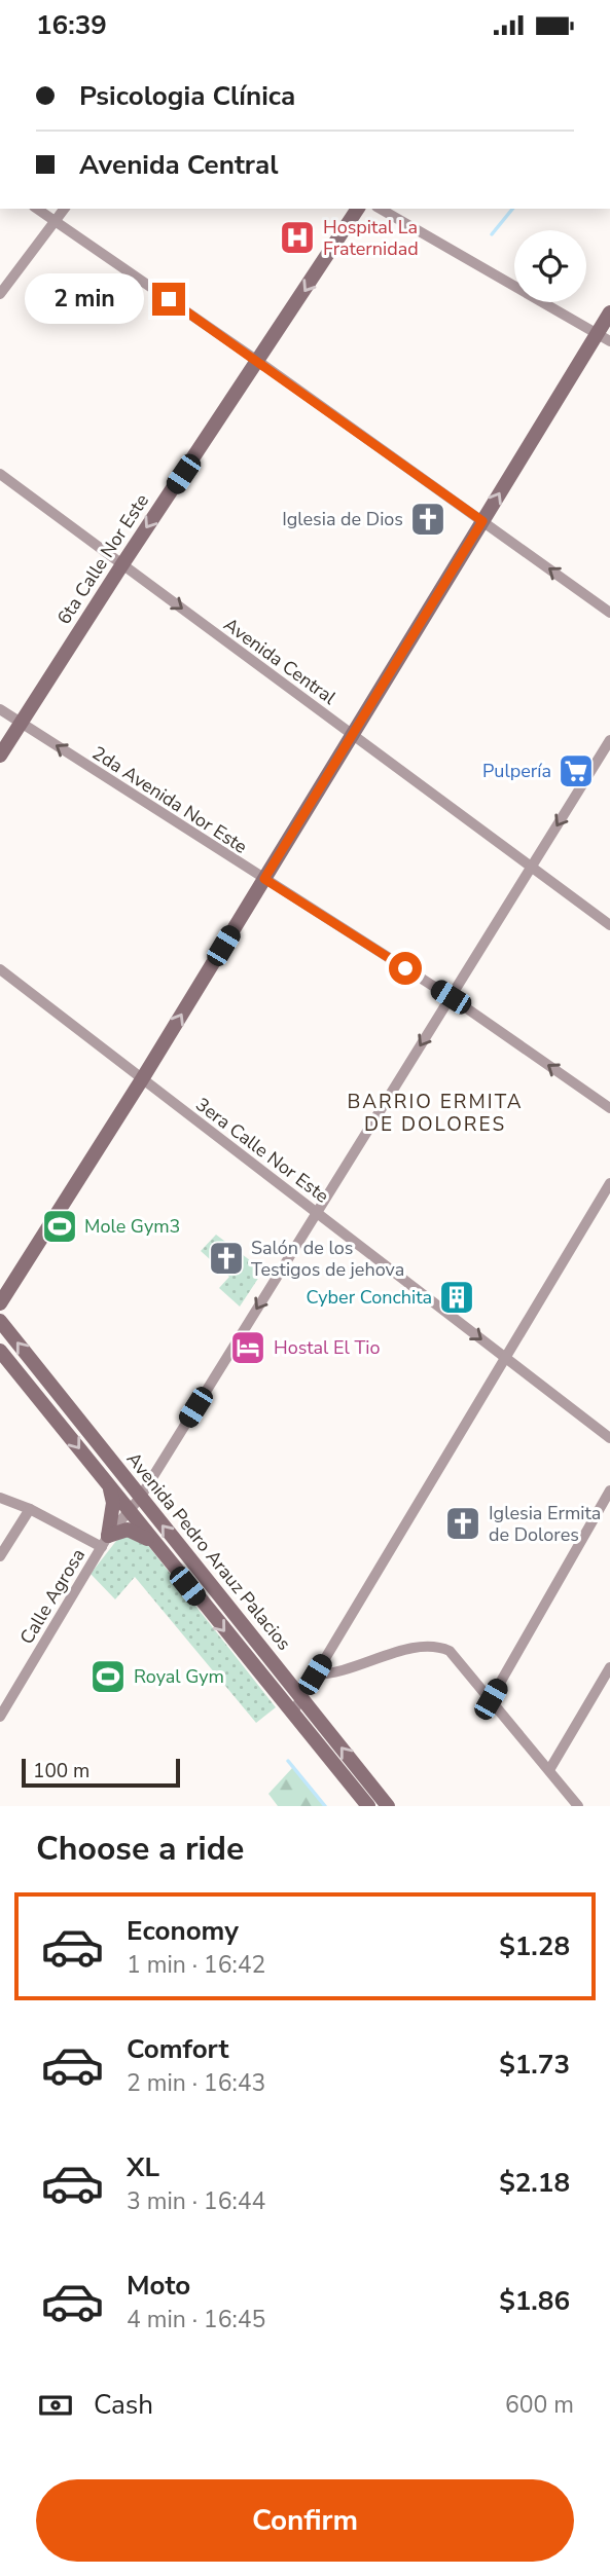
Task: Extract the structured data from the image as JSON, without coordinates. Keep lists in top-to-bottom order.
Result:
{
  "streets": {
    "street": [
      "6ta Calle Nor Este",
      "Avenida Central",
      "2da Avenida Nor Este",
      "3era Calle Nor Este",
      "Avenida Pedro Arauz Palacios",
      "Calle Agrosa"
    ]
  },
  "crossings": [
    ["6ta Calle Nor Este", "Avenida Central"],
    ["6ta Calle Nor Este", "2da Avenida Nor Este"],
    ["Avenida Central", "Calle Agrosa"],
    ["2da Avenida Nor Este", "Calle Agrosa"],
    ["3era Calle Nor Este", "Calle Agrosa"],
    ["Avenida Pedro Arauz Palacios", "Calle Agrosa"]
  ],
  "one_way": [
    "6ta Calle Nor Este",
    "Avenida Central",
    "2da Avenida Nor Este",
    "Calle Agrosa"
  ],
  "districts": ["BARRIO ERMITA DE DOLORES"],
  "places": {
    "hospital": ["Hospital La Fraternidad"],
    "church": ["Iglesia de Dios", "Salón de los Testigos de jehova", "Iglesia Ermita de Dolores"],
    "supermarket": ["Pulpería"],
    "sports": ["Mole Gym3", "Royal Gym"],
    "building": ["Cyber Conchita"],
    "hotel": ["Hostal El Tio"]
  },
  "scale_bar": "100 m",
  "page": {
    "status": "16:39",
    "banner": ["Psicologia Clínica", "Avenida Central"],
    "bubble": "2 min",
    "scale": "100 m",
    "heading": "Choose a ride",
    "list": [
      {
        "name": "Economy",
        "note": "1 min · 16:42",
        "value": "$1.28"
      },
      {
        "name": "Comfort",
        "note": "2 min · 16:43",
        "value": "$1.73"
      },
      {
        "name": "XL",
        "note": "3 min · 16:44",
        "value": "$2.18"
      },
      {
        "name": "Moto",
        "note": "4 min · 16:45",
        "value": "$1.86"
      }
    ],
    "pay": ["Cash", "600 m"],
    "buttons": "Confirm"
  }
}
